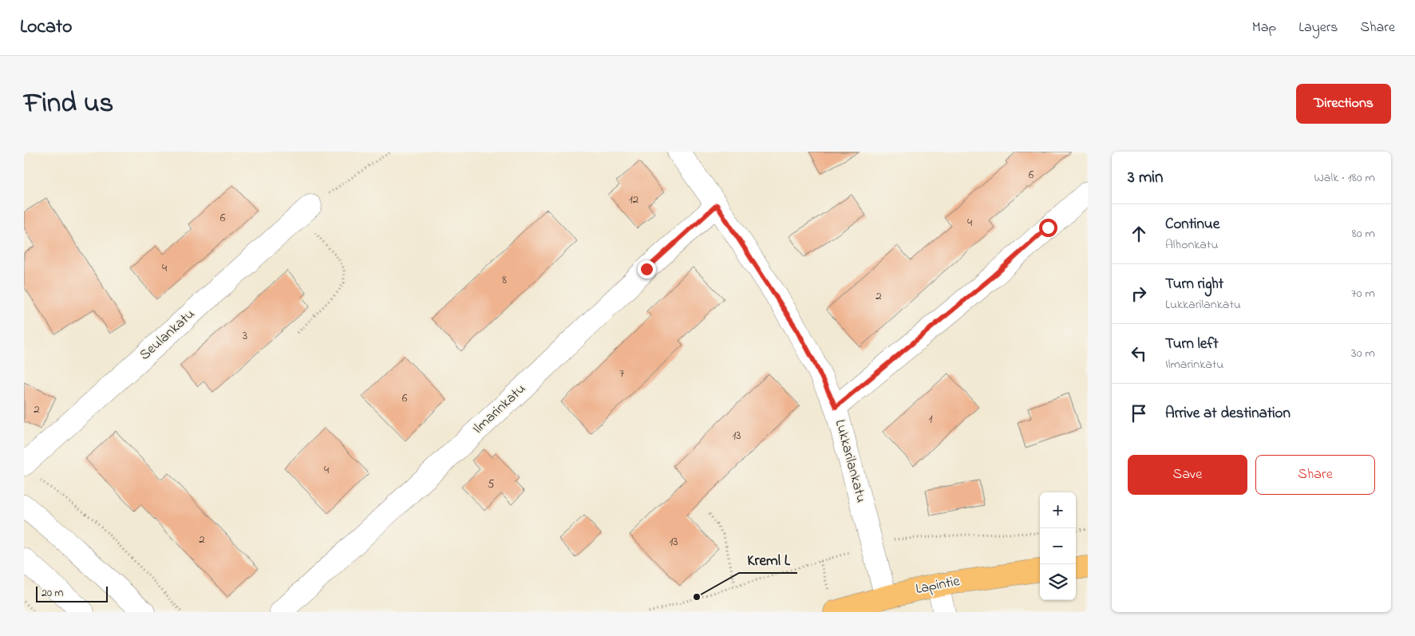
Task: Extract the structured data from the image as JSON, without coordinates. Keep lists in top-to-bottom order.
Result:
{
  "streets": {
    "main road": ["Lapintie"],
    "street": ["Seulankatu", "Ilmarinkatu", "Lukkarilankatu"]
  },
  "crossings": [
    ["Ilmarinkatu", "Lukkarilankatu"],
    ["Lukkarilankatu", "Lapintie"]
  ],
  "places": ["Kreml L"],
  "house_numbers": [
    "6",
    "12",
    "6",
    "4",
    "4",
    "8",
    "2",
    "3",
    "7",
    "6",
    "2",
    "1",
    "13",
    "4",
    "5",
    "2",
    "13"
  ],
  "scale_bar": "20 m",
  "page": {
    "header": "Locato",
    "nav": ["Map", "Layers", "Share"],
    "title": "Find us",
    "buttons": [
      "Directions",
      ["Save", "Share"]
    ],
    "heading": ["3 min", "Walk · 180 m"],
    "list": [
      ["Continue", "Alhonkatu", "80 m"],
      ["Turn right", "Lukkarilankatu", "70 m"],
      ["Turn left", "Ilmarinkatu", "30 m"],
      "Arrive at destination"
    ],
    "map_buttons": ["+", "−"],
    "scale": "20 m"
  }
}
